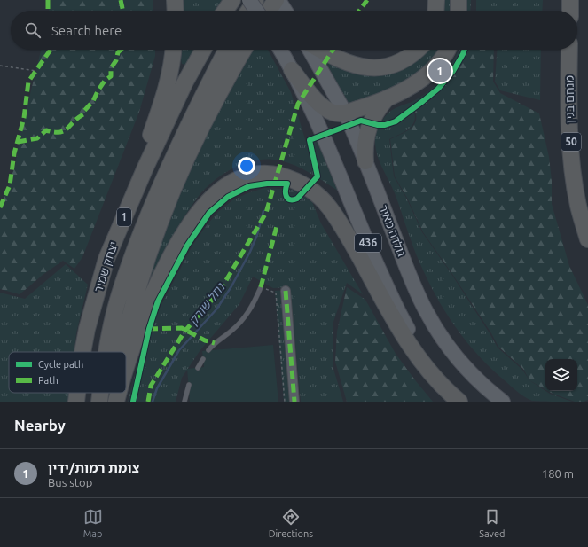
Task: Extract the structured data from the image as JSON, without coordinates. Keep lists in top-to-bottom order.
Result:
{
  "streets": {
    "highway": [
      "מנחם בגין",
      "50",
      "1",
      "יצחק שמיר"
    ],
    "main road": ["גולדה מאיר", "436"]
  },
  "water": ["נחל שורק"],
  "legend": ["Cycle path", "Path"],
  "page": {
    "search": "Search here",
    "pins": "1",
    "heading": "Nearby",
    "list": [
      {
        "mark": "1",
        "name": "צומת רמות/ידין",
        "note": "Bus stop",
        "value": "180 m"
      }
    ],
    "nav": ["Map", "Directions", "Saved"]
  }
}
